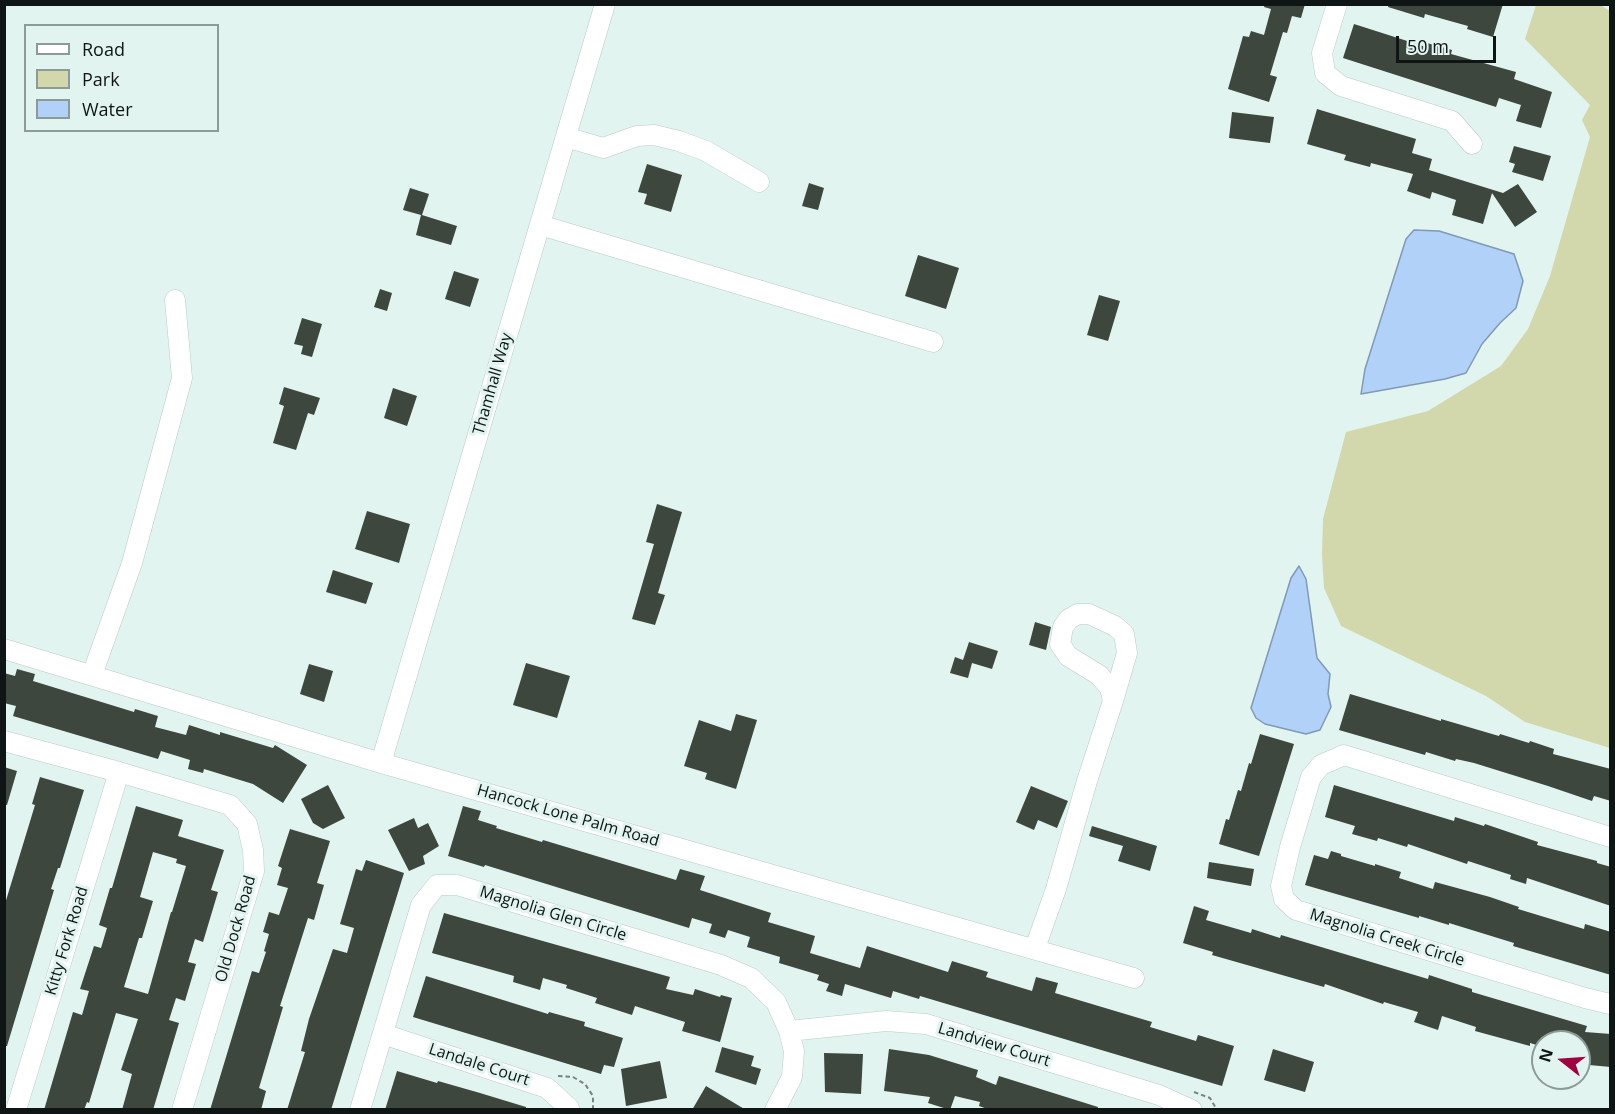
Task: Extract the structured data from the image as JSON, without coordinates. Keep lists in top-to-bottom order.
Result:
{
  "streets": {
    "street": [
      "Thamhall Way",
      "Hancock Lone Palm Road",
      "Magnolia Glen Circle",
      "Old Dock Road",
      "Magnolia Creek Circle",
      "Kitty Fork Road",
      "Landview Court",
      "Landale Court"
    ]
  },
  "crossings": [
    ["Thamhall Way", "Hancock Lone Palm Road"],
    ["Magnolia Glen Circle", "Landview Court"],
    ["Magnolia Glen Circle", "Landale Court"],
    ["Old Dock Road", "Kitty Fork Road"]
  ],
  "legend": ["Road", "Park", "Water"],
  "scale_bar": "50 m",
  "north": "left"
}
